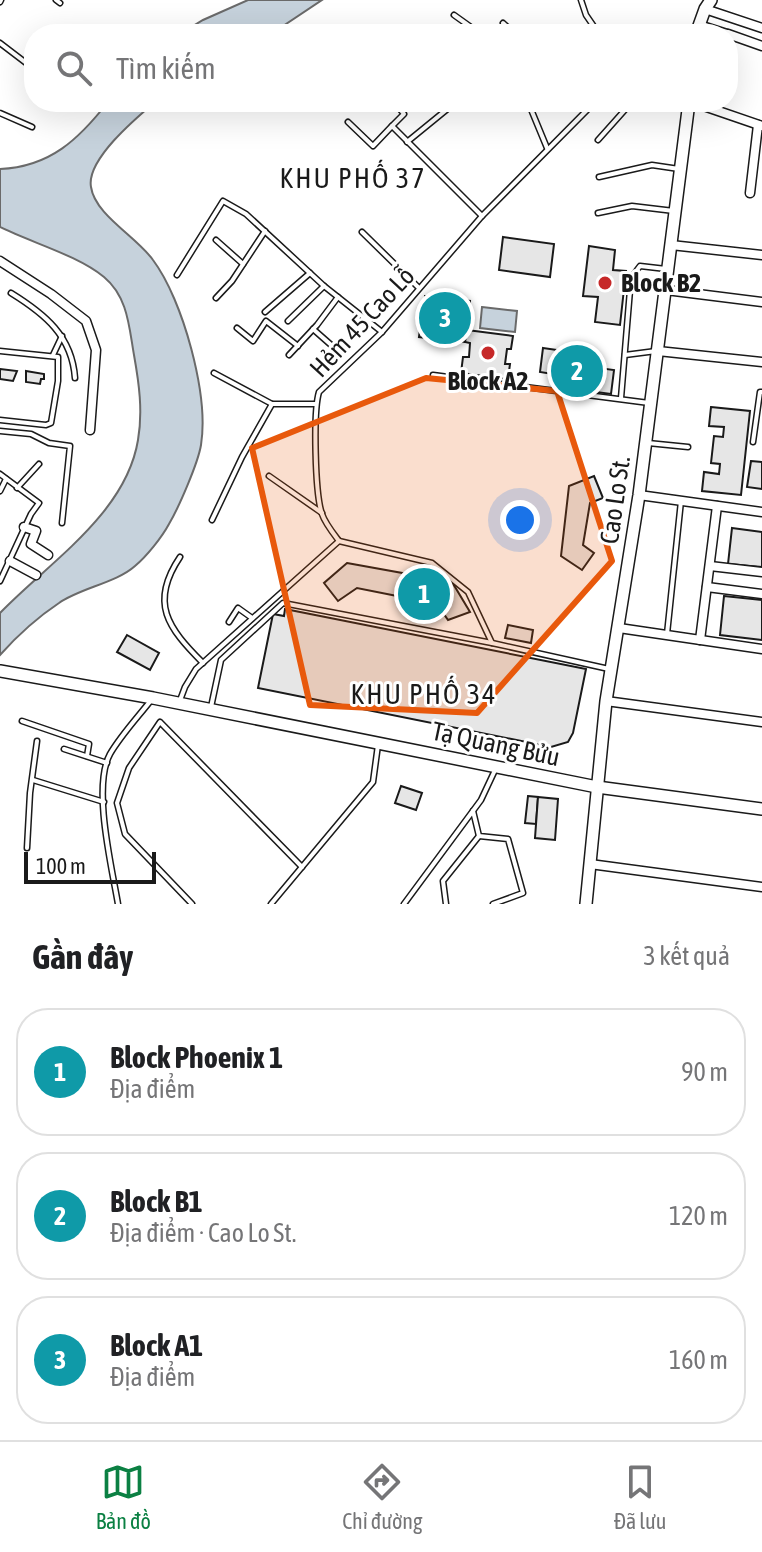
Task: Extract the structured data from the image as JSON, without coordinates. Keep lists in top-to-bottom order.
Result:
{
  "streets": {
    "street": ["Cao Lo St.", "Tạ Quang Bửu"],
    "lane": ["Hẻm 45 Cao Lỗ"]
  },
  "crossings": [
    ["Cao Lo St.", "Tạ Quang Bửu"]
  ],
  "districts": ["KHU PHỐ 37", "KHU PHỐ 34"],
  "places": ["Block B2", "Block A2"],
  "scale_bar": "100 m",
  "page": {
    "search": "Tìm kiếm",
    "pins": ["3", "2", "1"],
    "scale": "100 m",
    "heading": ["Gần đây", "3 kết quả"],
    "list": [
      {
        "mark": "1",
        "name": "Block Phoenix 1",
        "note": "Địa điểm",
        "value": "90 m"
      },
      {
        "mark": "2",
        "name": "Block B1",
        "note": "Địa điểm · Cao Lo St.",
        "value": "120 m"
      },
      {
        "mark": "3",
        "name": "Block A1",
        "note": "Địa điểm",
        "value": "160 m"
      }
    ],
    "nav": ["Bản đồ", "Chỉ đường", "Đã lưu"]
  }
}
